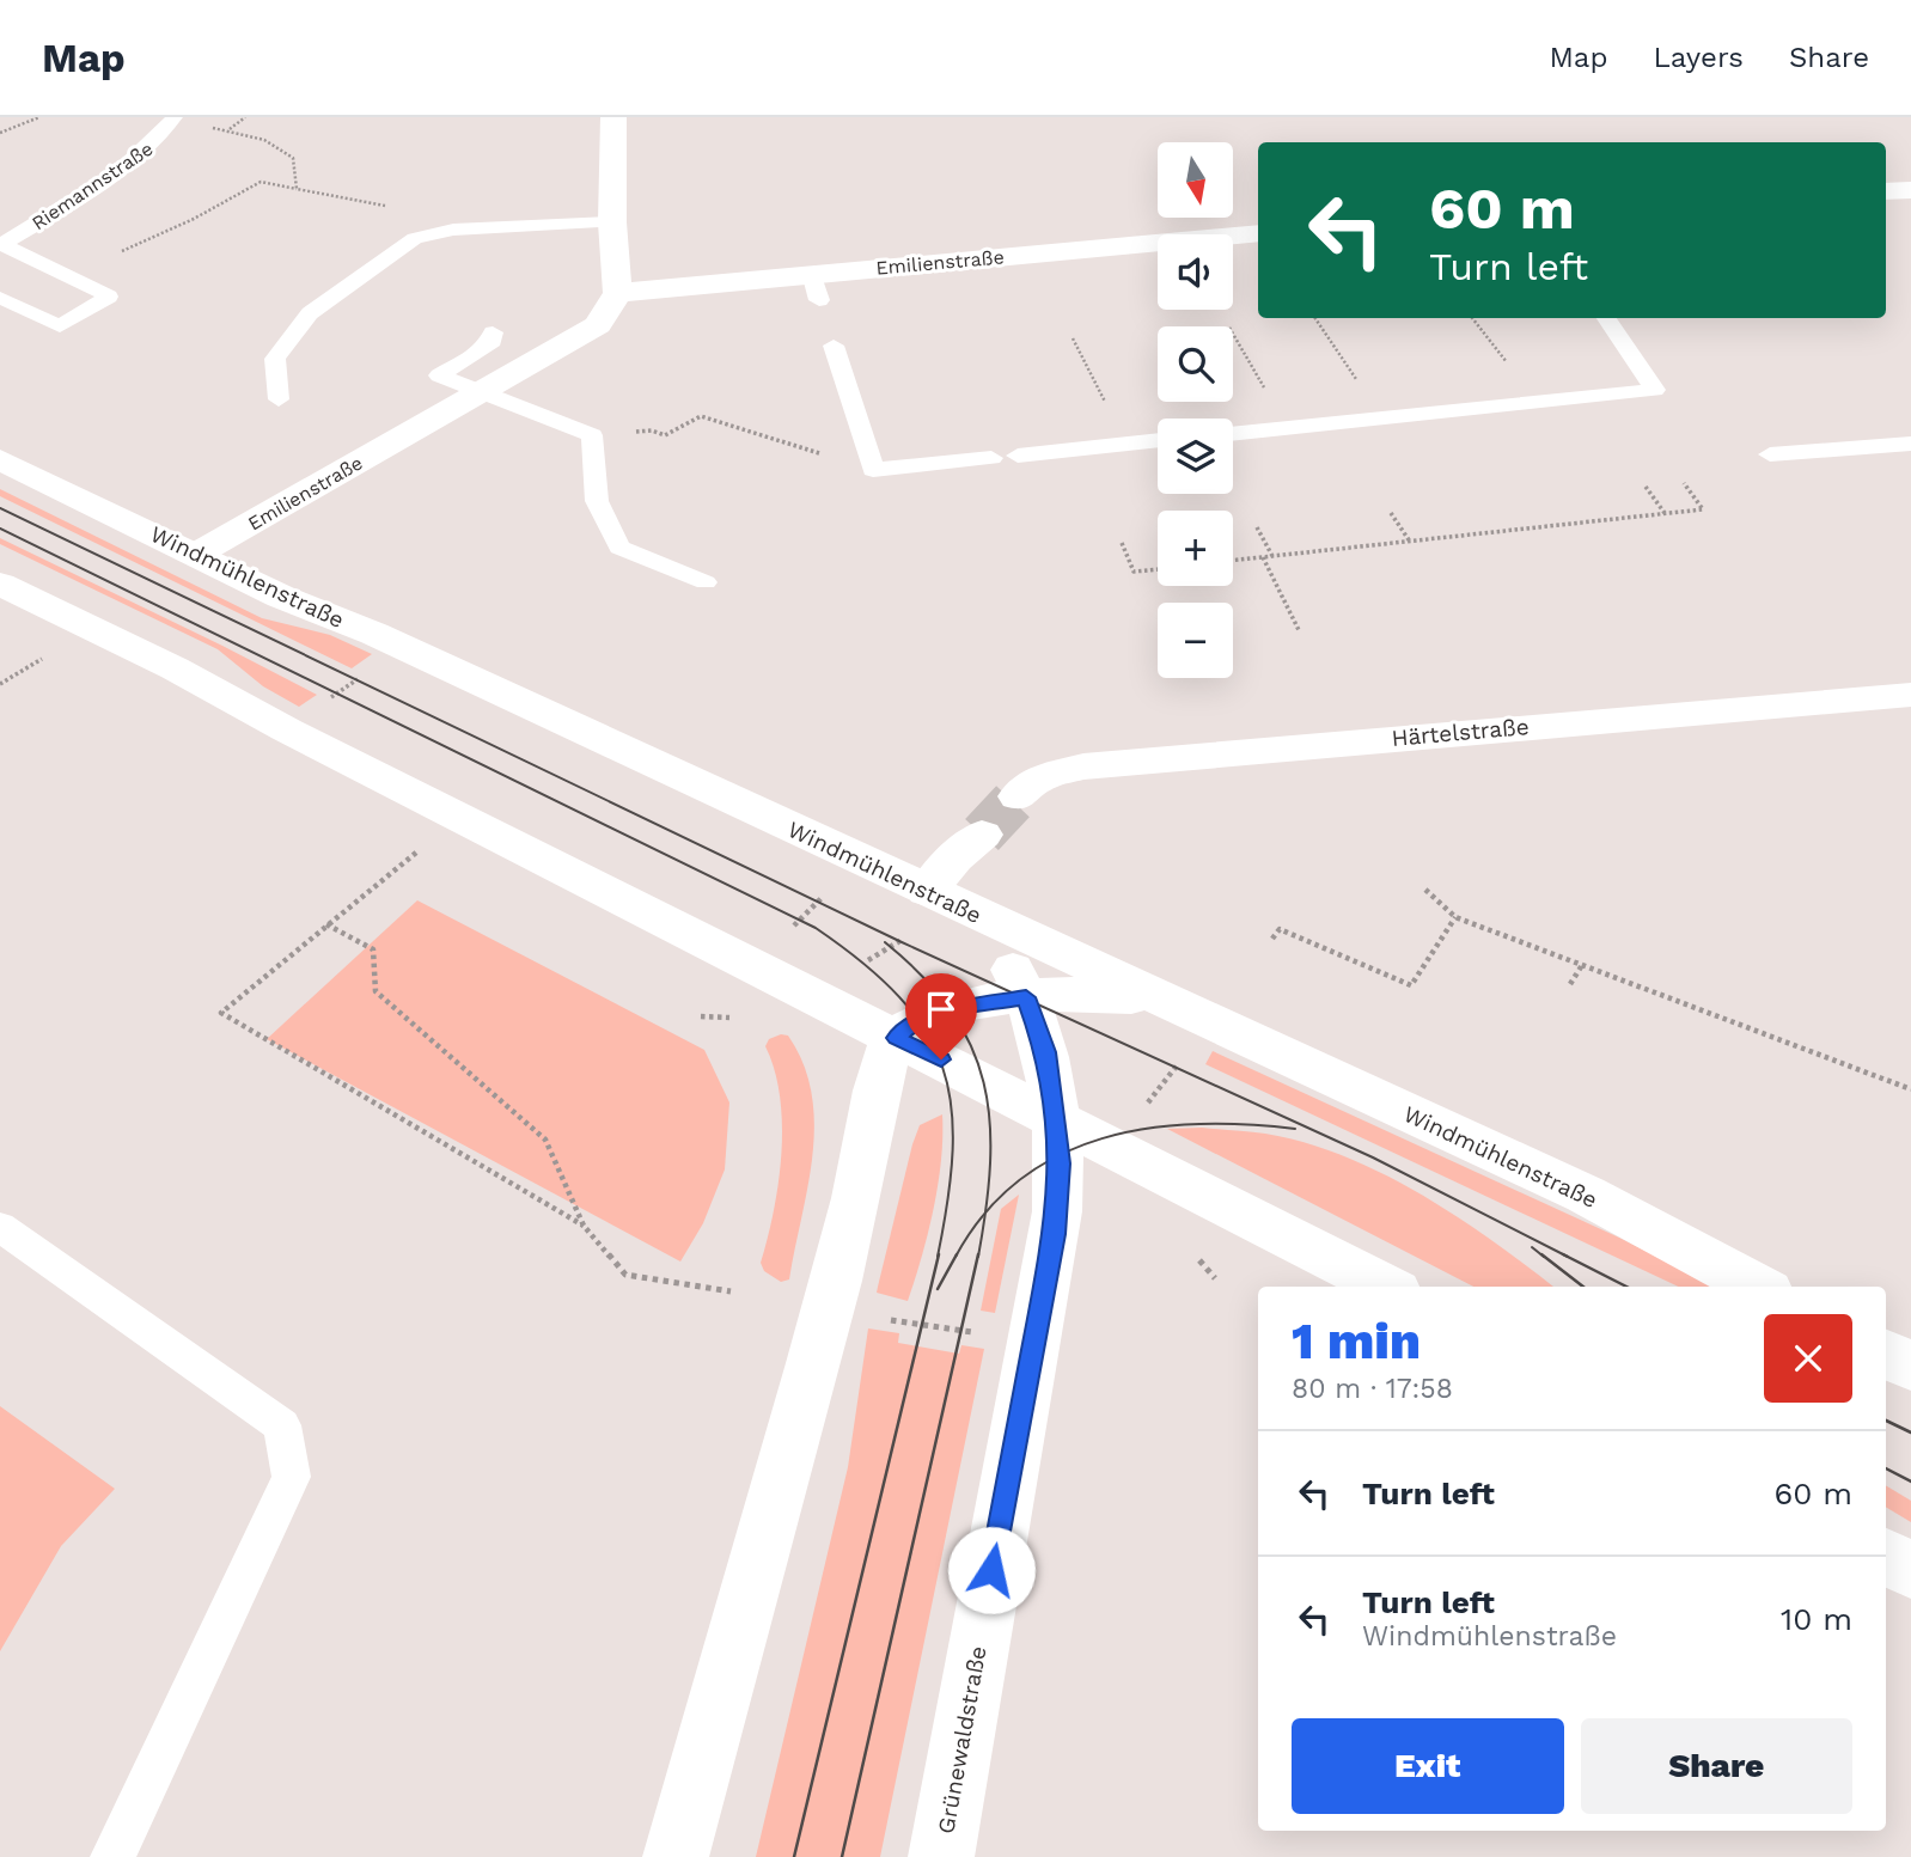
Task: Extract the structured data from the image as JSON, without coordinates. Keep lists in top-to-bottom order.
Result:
{
  "streets": {
    "street": [
      "Emilienstraße",
      "Windmühlenstraße",
      "Härtelstraße",
      "Grünewaldstraße"
    ],
    "lane": ["Riemannstraße"]
  },
  "crossings": [
    ["Emilienstraße", "Windmühlenstraße"],
    ["Windmühlenstraße", "Grünewaldstraße"]
  ],
  "north": "bottom",
  "page": {
    "header": "Map",
    "nav": ["Map", "Layers", "Share"],
    "map_buttons": ["+", "−"],
    "turn": ["60 m", "Turn left"],
    "heading": ["1 min", "80 m · 17:58"],
    "list": [
      {
        "name": "Turn left",
        "value": "60 m"
      },
      {
        "name": "Turn left",
        "note": "Windmühlenstraße",
        "value": "10 m"
      }
    ],
    "buttons": ["Exit", "Share"]
  }
}
